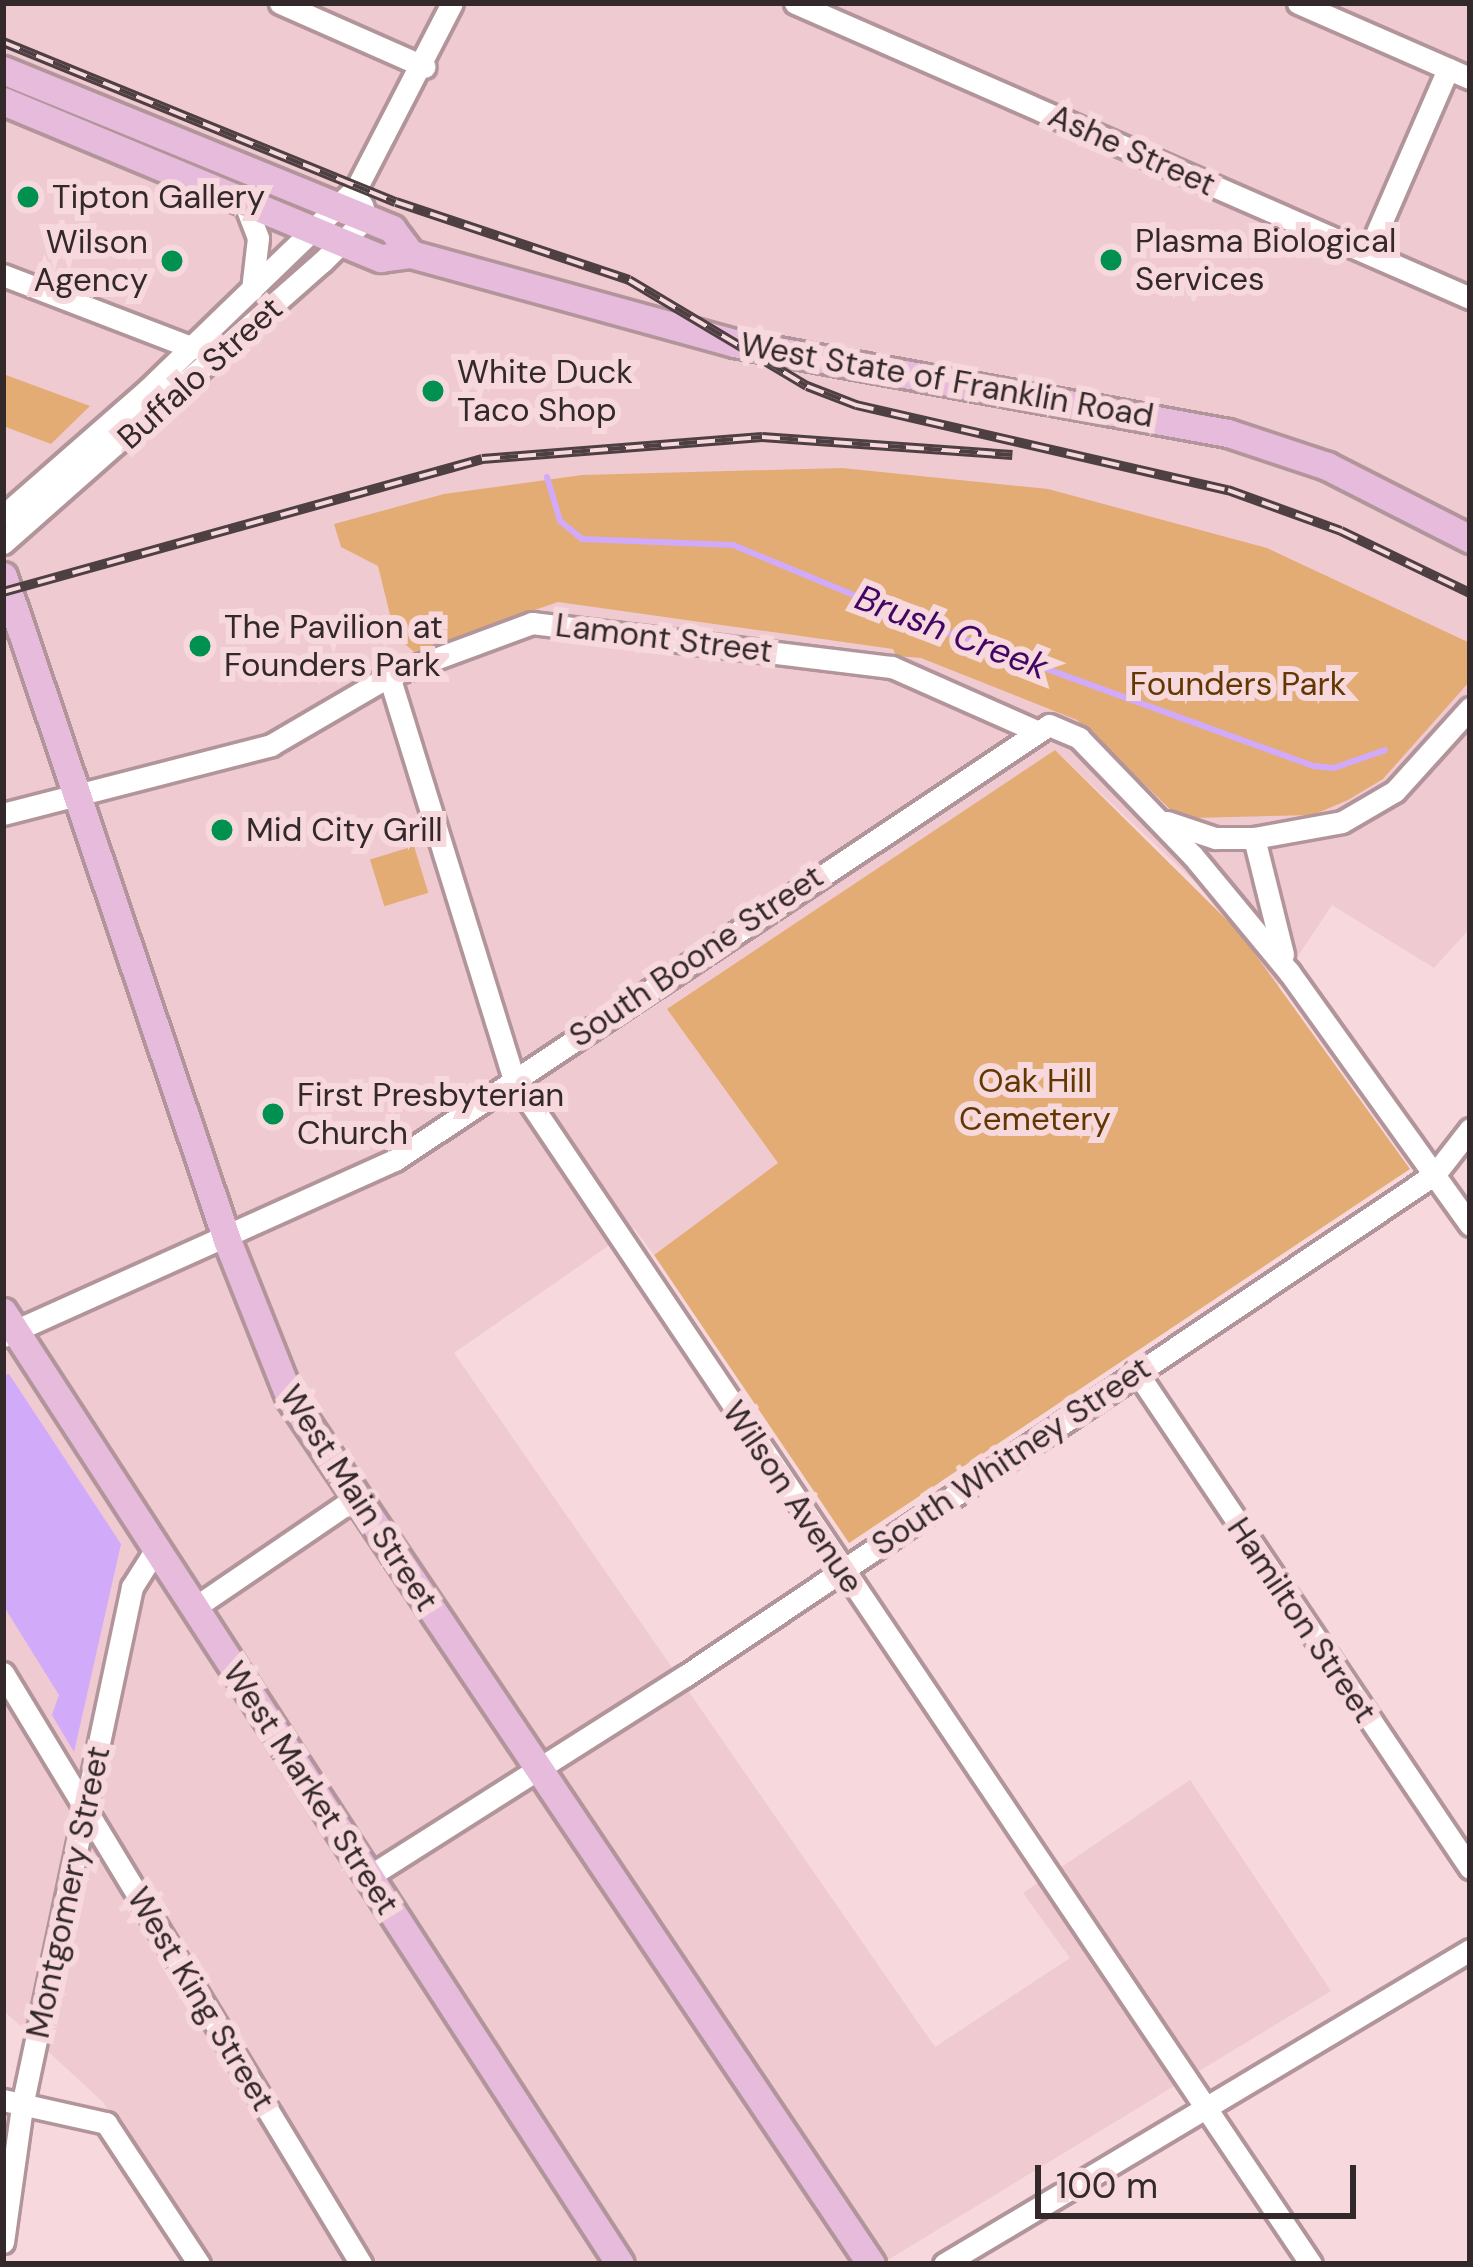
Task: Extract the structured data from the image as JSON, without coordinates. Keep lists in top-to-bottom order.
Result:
{
  "streets": {
    "main road": ["West State of Franklin Road", "West Main Street", "West Market Street"],
    "street": [
      "Ashe Street",
      "Buffalo Street",
      "Lamont Street",
      "South Boone Street",
      "South Whitney Street",
      "Wilson Avenue",
      "Hamilton Street",
      "Montgomery Street",
      "West King Street"
    ]
  },
  "crossings": [
    ["Buffalo Street", "West State of Franklin Road"],
    ["Lamont Street", "South Boone Street"],
    ["Lamont Street", "South Whitney Street"],
    ["Lamont Street", "Wilson Avenue"],
    ["Lamont Street", "West Main Street"],
    ["South Boone Street", "Wilson Avenue"],
    ["South Boone Street", "West Main Street"],
    ["South Boone Street", "West Market Street"],
    ["South Whitney Street", "Wilson Avenue"],
    ["South Whitney Street", "West Main Street"],
    ["South Whitney Street", "Hamilton Street"],
    ["South Whitney Street", "West Market Street"],
    ["West Market Street", "Montgomery Street"],
    ["Montgomery Street", "West King Street"]
  ],
  "water": ["Brush Creek"],
  "parks": ["Founders Park", "Oak Hill Cemetery"],
  "places": [
    "Tipton Gallery",
    "Plasma Biological Services",
    "Wilson Agency",
    "White Duck Taco Shop",
    "The Pavilion at Founders Park",
    "Mid City Grill",
    "First Presbyterian Church"
  ],
  "scale_bar": "100 m"
}
